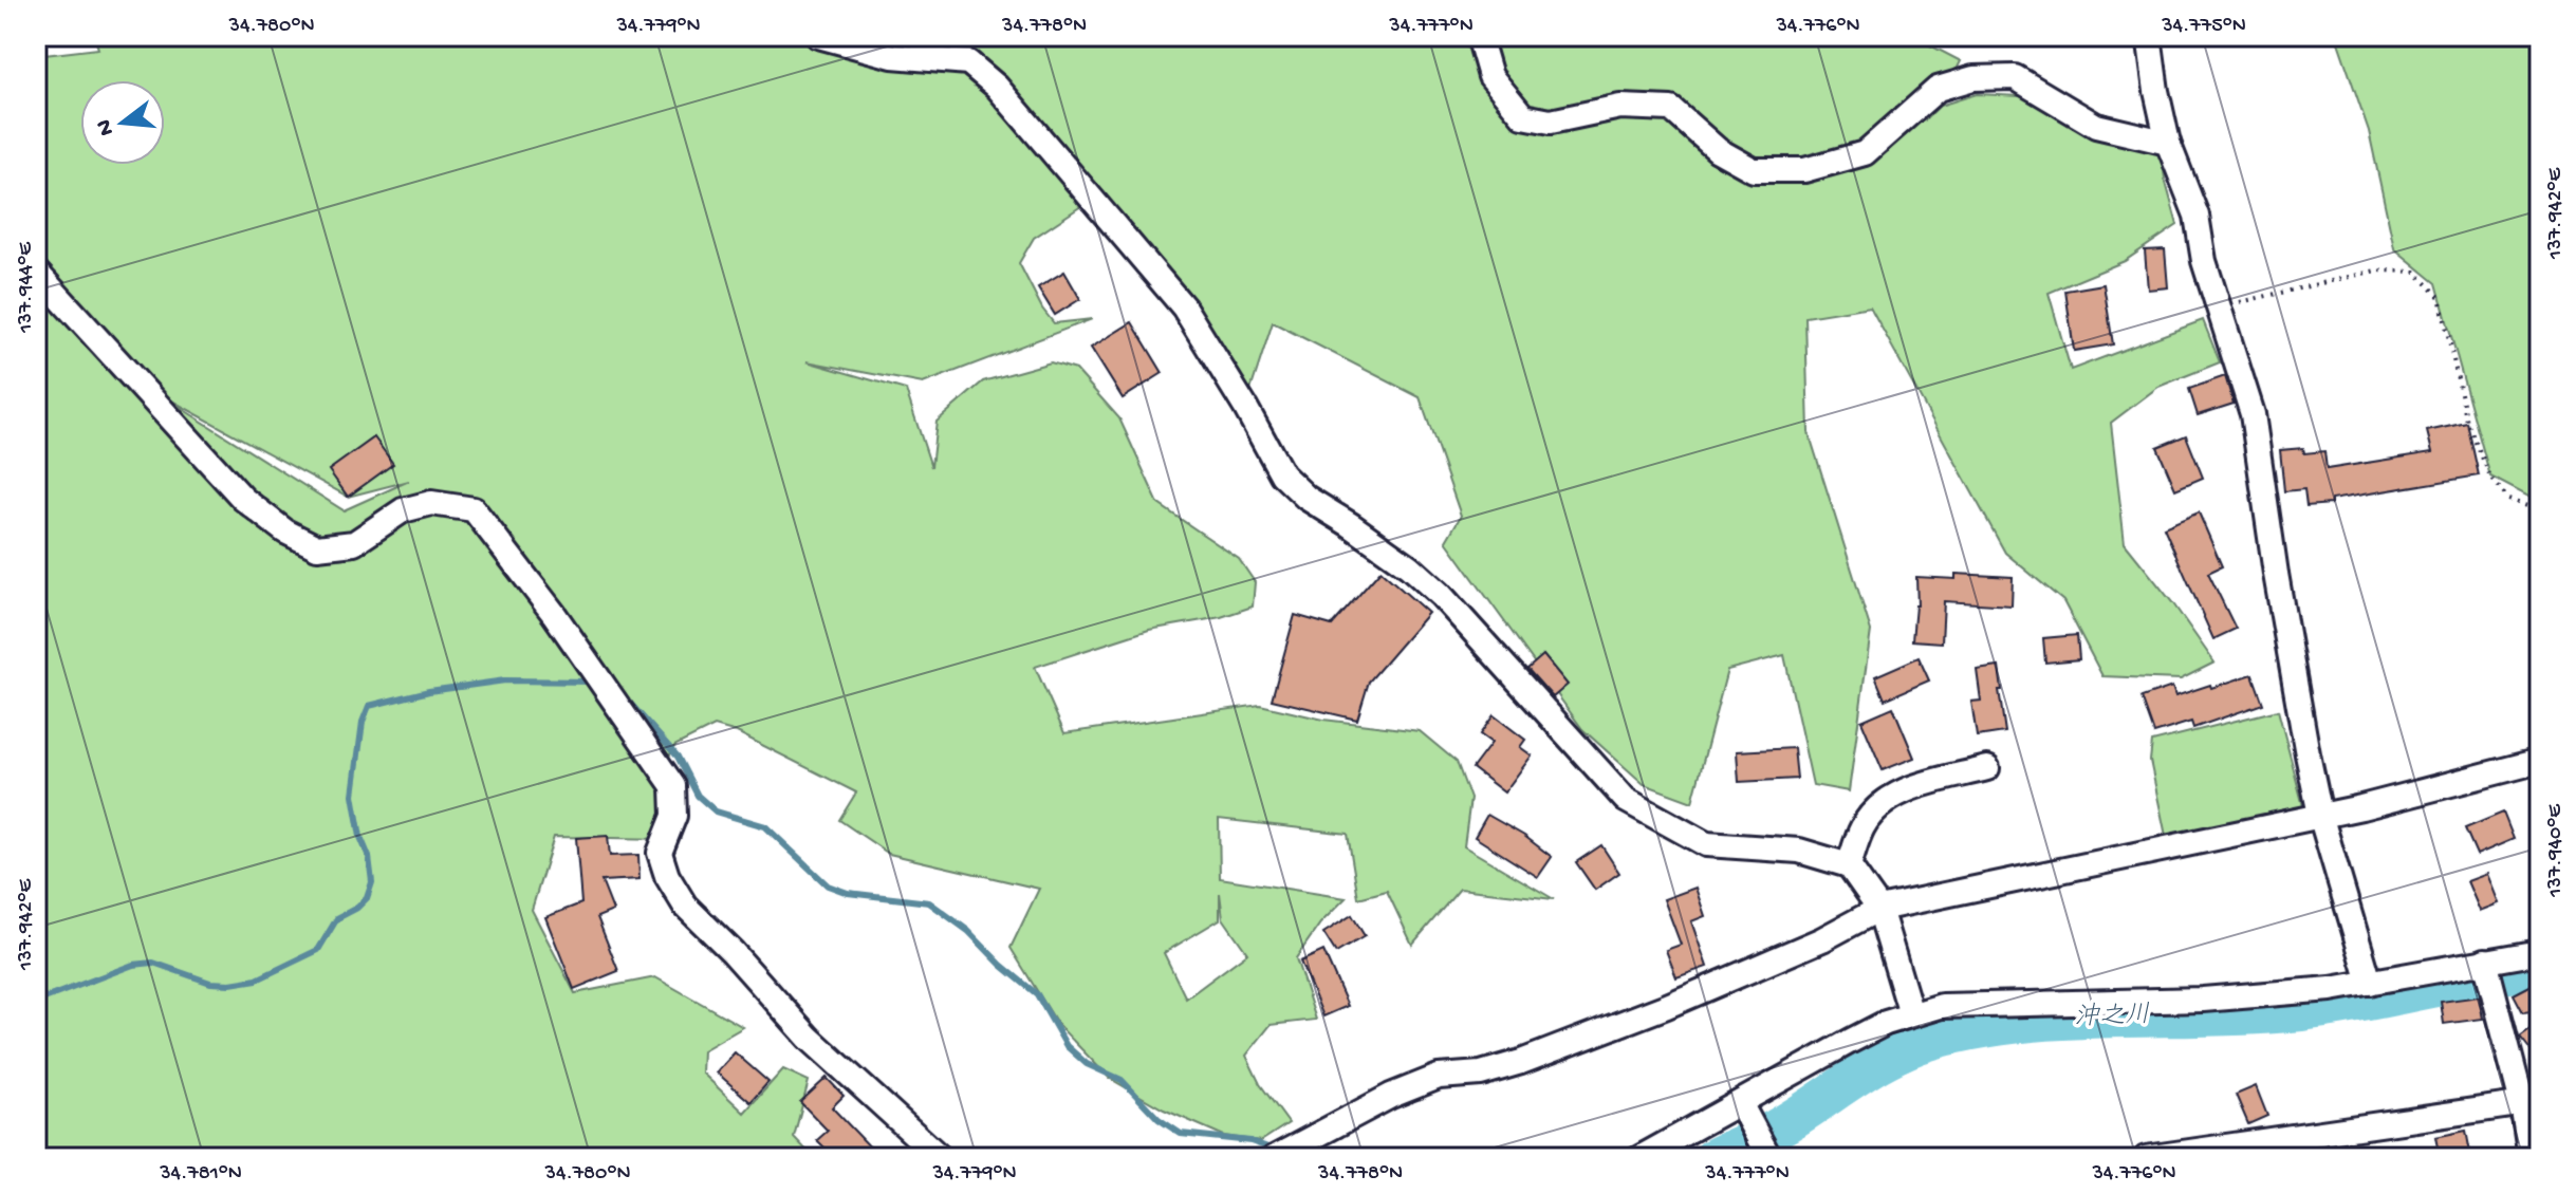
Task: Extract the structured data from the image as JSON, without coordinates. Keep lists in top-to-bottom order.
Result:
{
  "water": ["沖之川"],
  "north": "left",
  "coordinates": [
    "34.780°N",
    "34.779°N",
    "34.778°N",
    "34.777°N",
    "34.776°N",
    "34.775°N",
    "137.942°E",
    "137.944°E",
    "137.940°E",
    "34.781°N"
  ]
}
